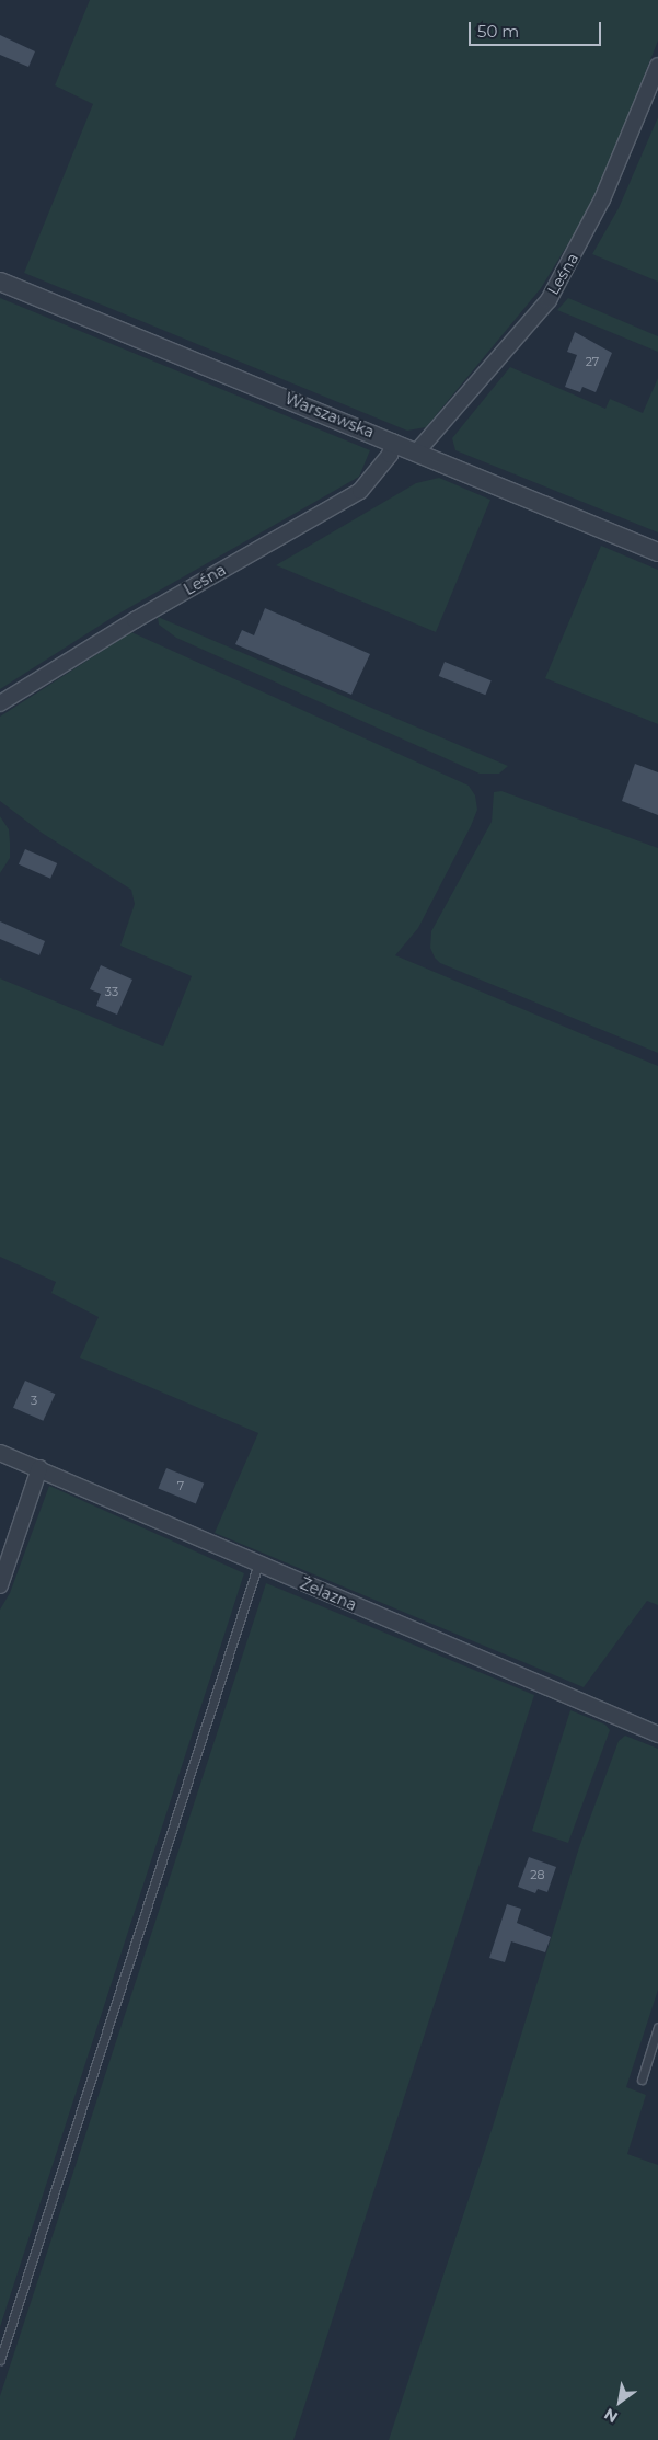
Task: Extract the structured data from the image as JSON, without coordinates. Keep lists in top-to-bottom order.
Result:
{
  "streets": {
    "street": ["Leśna", "Warszawska", "Żelazna"]
  },
  "crossings": [
    ["Leśna", "Warszawska"]
  ],
  "house_numbers": [
    "27",
    "33",
    "3",
    "7",
    "28"
  ],
  "scale_bar": "50 m",
  "north": "bottom left"
}
